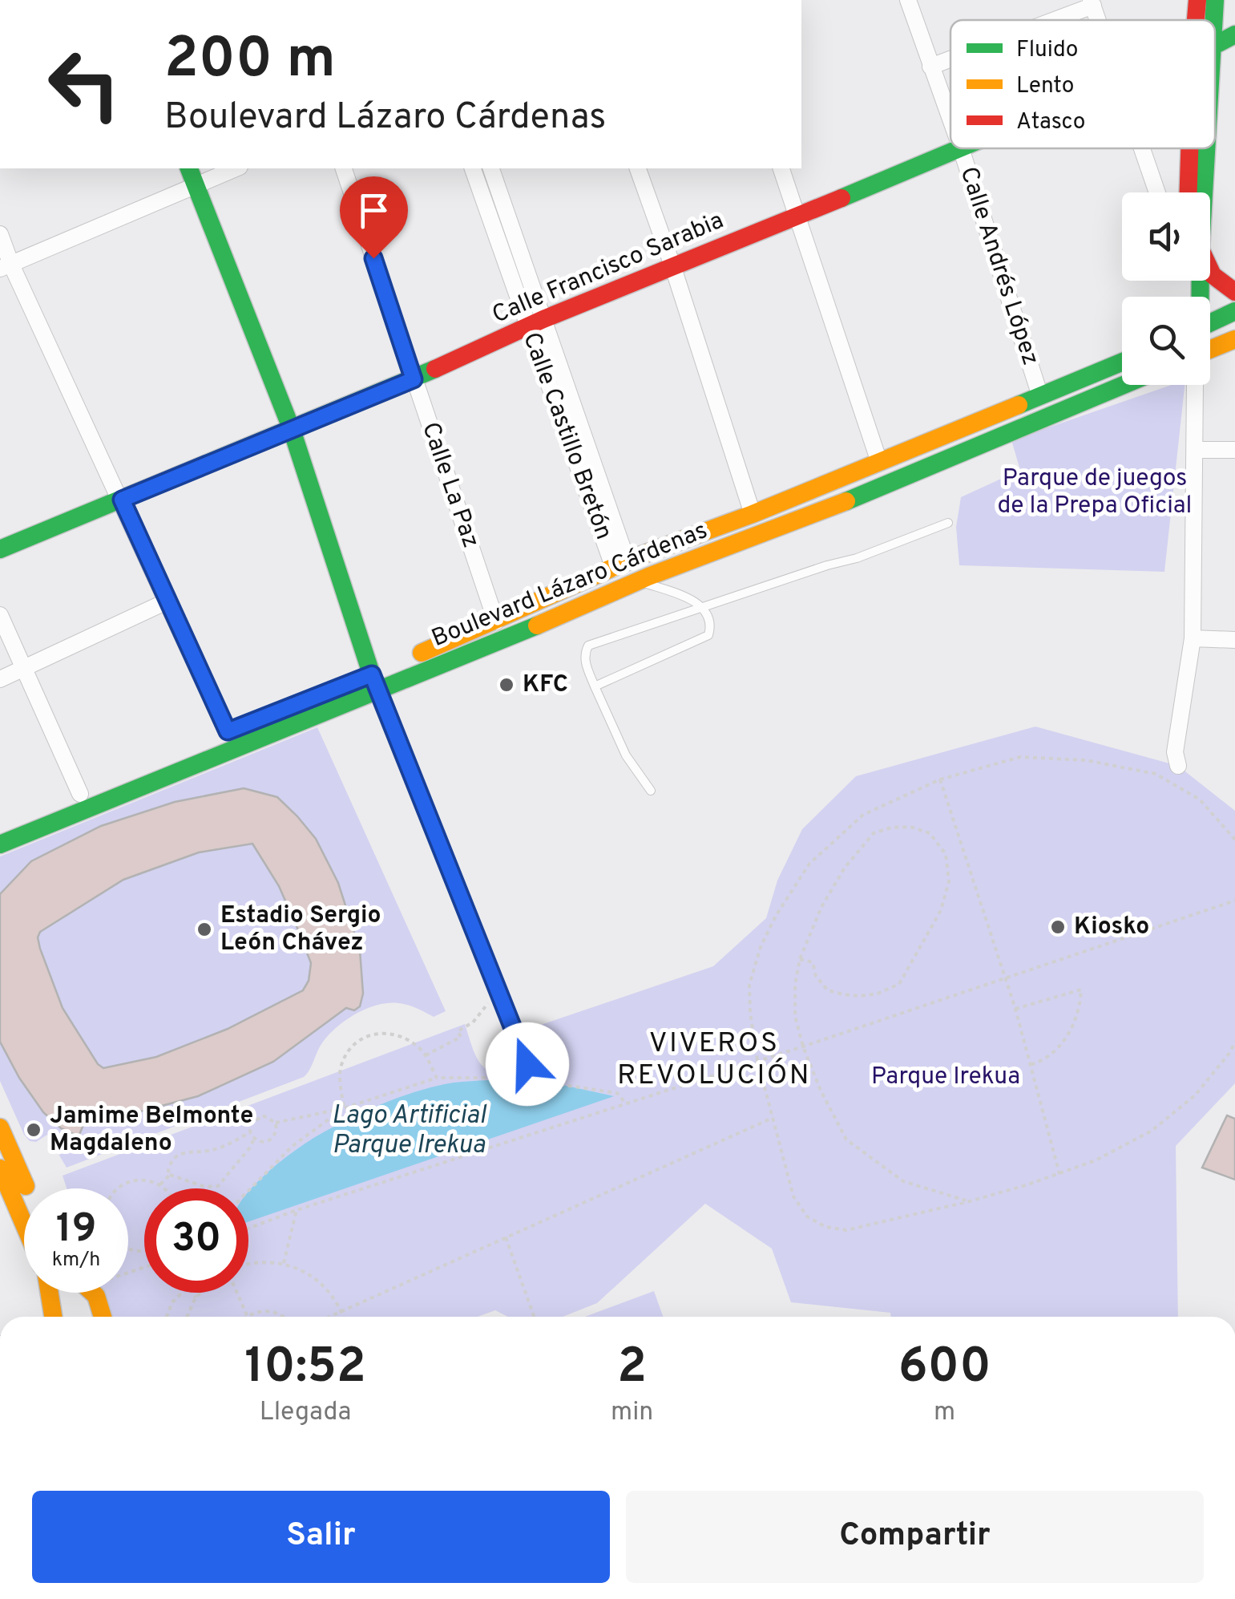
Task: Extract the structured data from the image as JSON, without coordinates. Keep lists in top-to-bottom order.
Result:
{
  "streets": {
    "main road": ["Calle Francisco Sarabia", "Boulevard Lázaro Cárdenas"],
    "street": ["Calle Andrés López", "Calle Castillo Bretón", "Calle La Paz"]
  },
  "crossings": [
    ["Calle Andrés López", "Calle Francisco Sarabia"],
    ["Calle Andrés López", "Boulevard Lázaro Cárdenas"],
    ["Calle Francisco Sarabia", "Calle Castillo Bretón"],
    ["Calle Francisco Sarabia", "Calle La Paz"],
    ["Calle Castillo Bretón", "Boulevard Lázaro Cárdenas"],
    ["Calle La Paz", "Boulevard Lázaro Cárdenas"]
  ],
  "districts": ["VIVEROS REVOLUCIÓN"],
  "water": ["Lago Artificial Parque Irekua"],
  "parks": ["Parque de juegos de la Prepa Oficial", "Parque Irekua"],
  "places": [
    "KFC",
    "Kiosko",
    "Estadio Sergio León Chávez",
    "Jamime Belmonte Magdaleno"
  ],
  "legend": ["Fluido", "Lento", "Atasco"],
  "page": {
    "turn": ["200 m", "Boulevard Lázaro Cárdenas"],
    "speed": "19 km/h",
    "limit": "30",
    "eta": [
      "10:52",
      "Llegada",
      "2",
      "min",
      "600",
      "m"
    ],
    "buttons": ["Salir", "Compartir"]
  }
}
